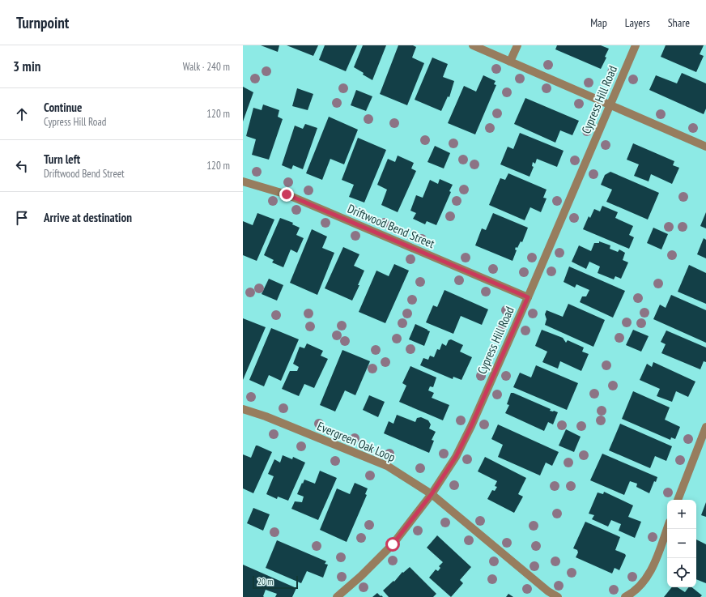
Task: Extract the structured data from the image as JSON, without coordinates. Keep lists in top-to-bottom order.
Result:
{
  "streets": {
    "street": ["Cypress Hill Road", "Driftwood Bend Street", "Evergreen Oak Loop"]
  },
  "crossings": [
    ["Cypress Hill Road", "Driftwood Bend Street"],
    ["Cypress Hill Road", "Evergreen Oak Loop"]
  ],
  "scale_bar": "20 m",
  "page": {
    "header": "Turnpoint",
    "nav": ["Map", "Layers", "Share"],
    "heading": ["3 min", "Walk · 240 m"],
    "list": [
      ["Continue", "Cypress Hill Road", "120 m"],
      ["Turn left", "Driftwood Bend Street", "120 m"],
      "Arrive at destination"
    ],
    "map_buttons": ["+", "−"],
    "scale": "20 m"
  }
}
